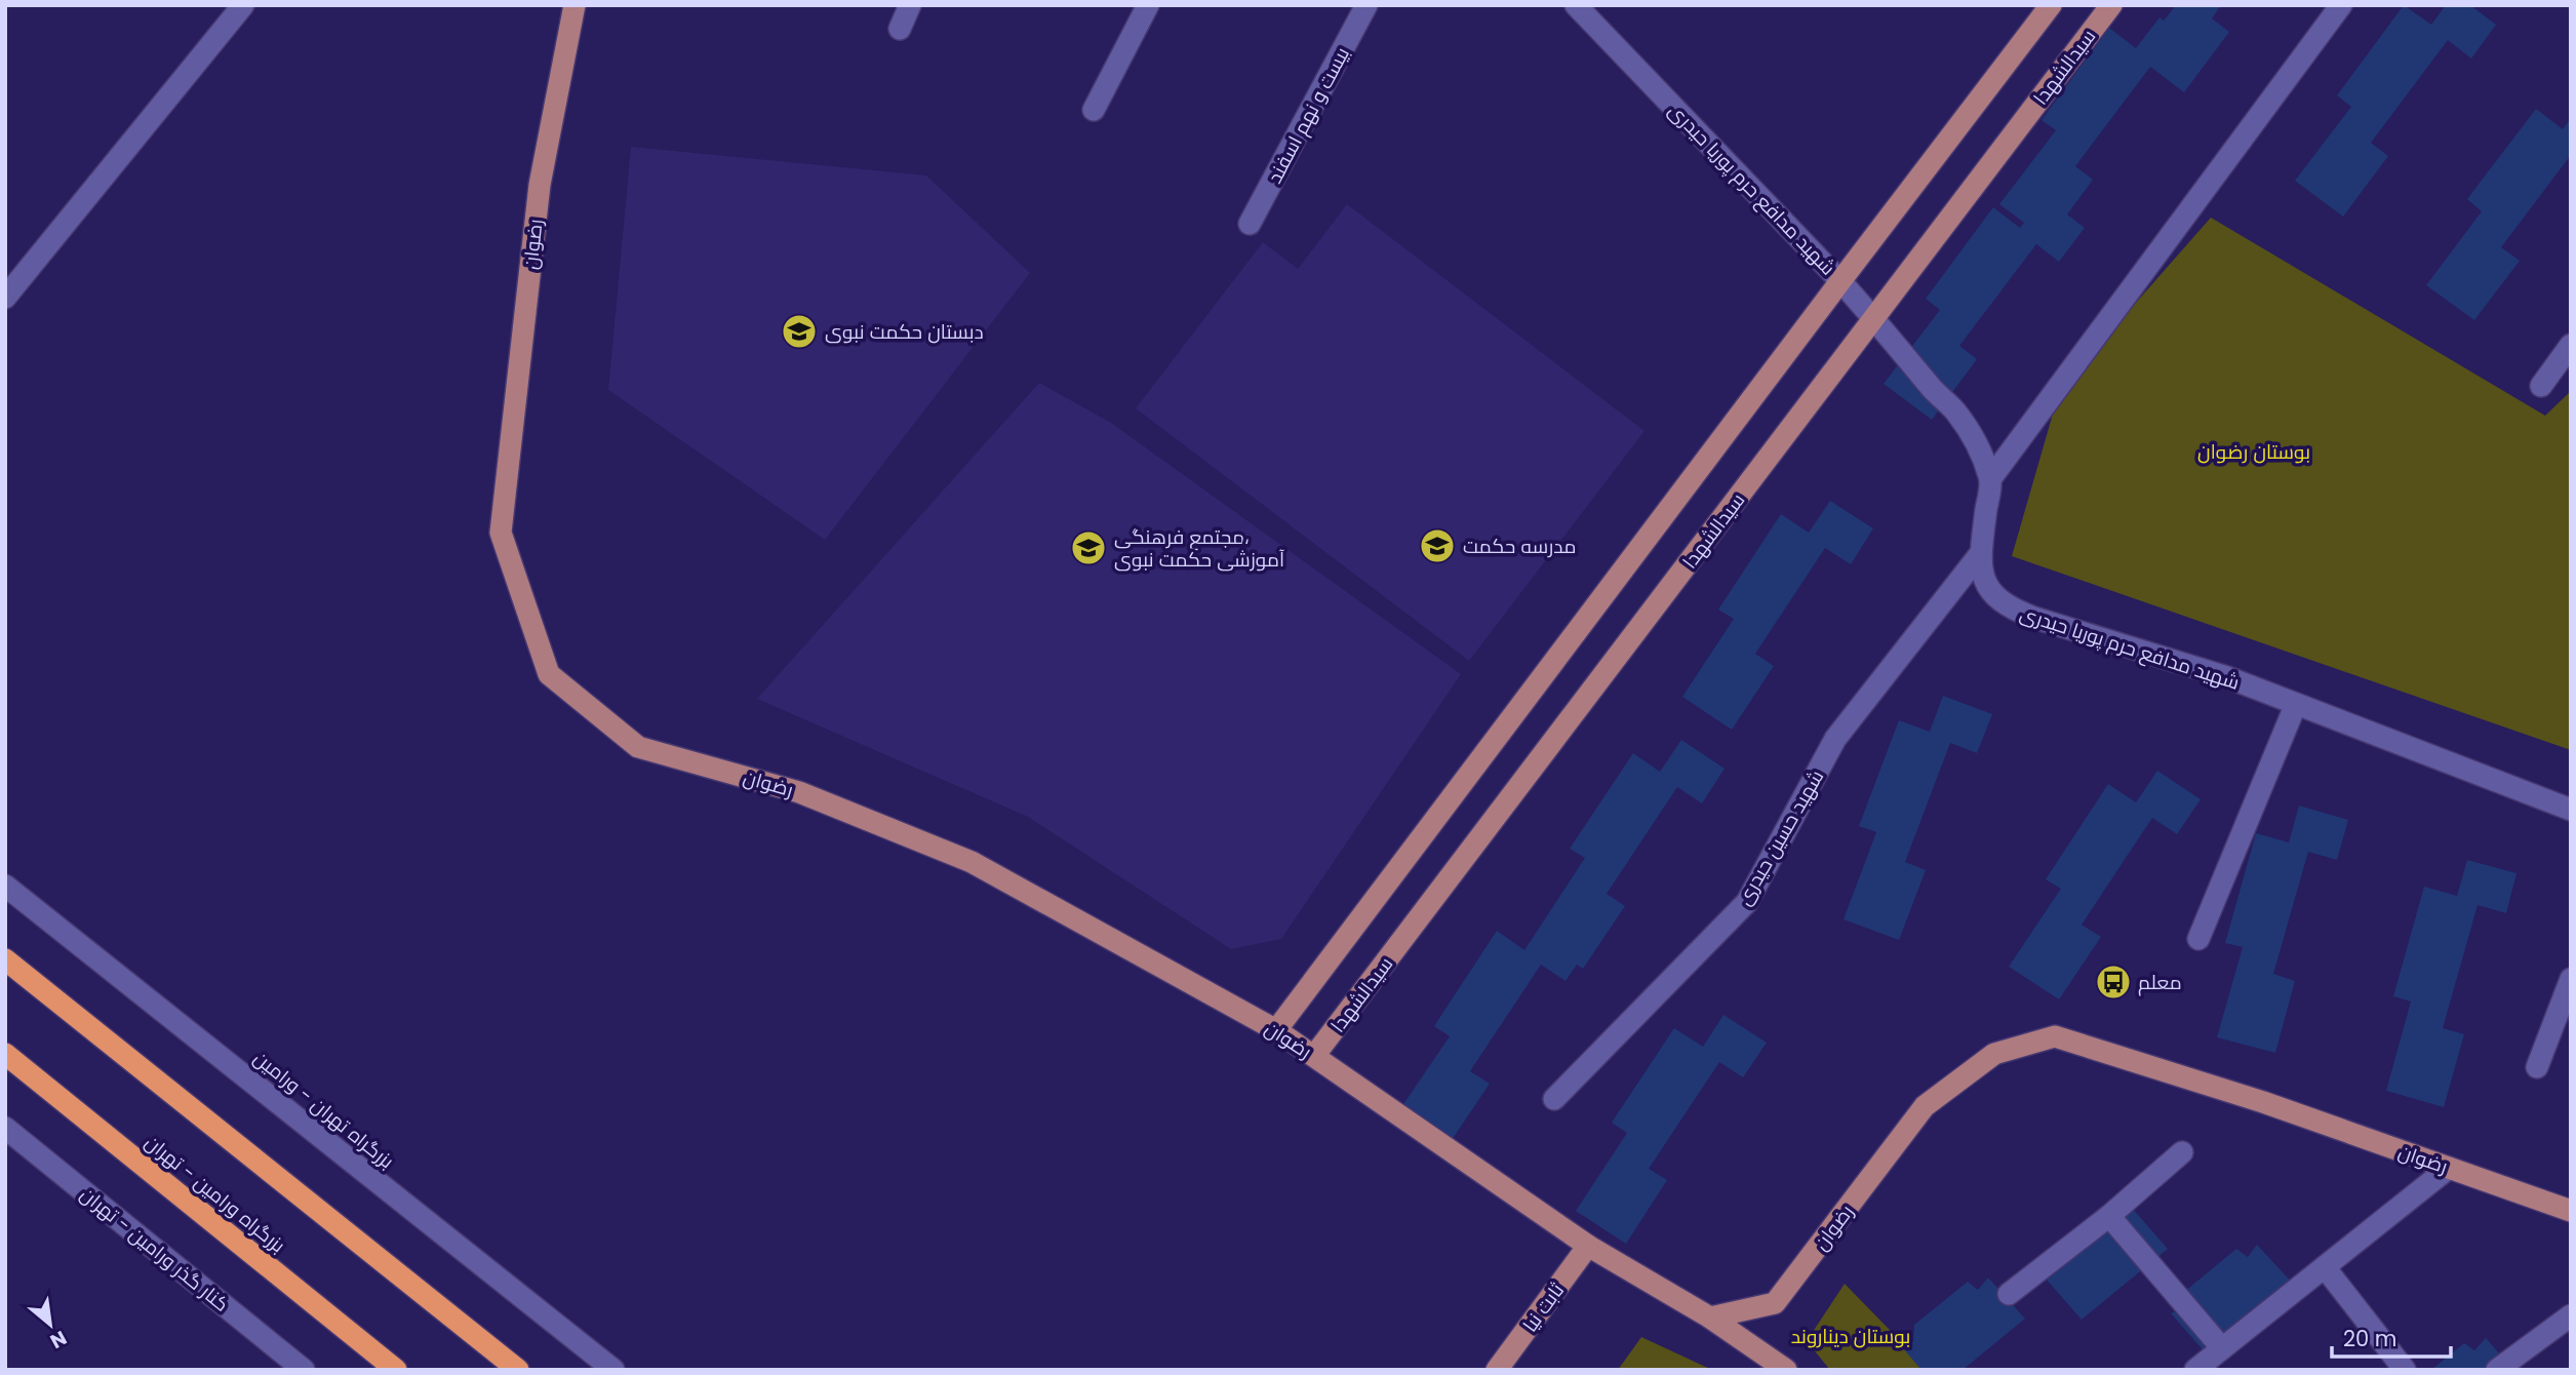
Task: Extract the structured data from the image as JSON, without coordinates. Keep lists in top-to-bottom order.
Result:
{
  "streets": {
    "highway": ["بزرگراه ورامین - تهران"],
    "main road": ["سیدالشهدا", "رضوان", "ثابت نیا"],
    "street": [
      "بیست و نهم اسفند",
      "شهید مدافع حرم پوریا حیدری",
      "شهید حسین حیدری",
      "بزرگراه تهران - ورامین",
      "کنار گذر ورامین - تهران"
    ]
  },
  "crossings": [
    ["سیدالشهدا", "شهید مدافع حرم پوریا حیدری"],
    ["سیدالشهدا", "رضوان"],
    ["شهید مدافع حرم پوریا حیدری", "شهید حسین حیدری"],
    ["رضوان", "ثابت نیا"]
  ],
  "parks": ["بوستان رضوان", "بوستان دیناروند"],
  "places": {
    "school or university": ["دبستان حکمت نبوی", "مدرسه حکمت", "مجتمع‌ فرهنگی، آموزشی حکمت نبوی"],
    "bus stop": ["معلم"]
  },
  "scale_bar": "20 m",
  "north": "bottom right"
}
